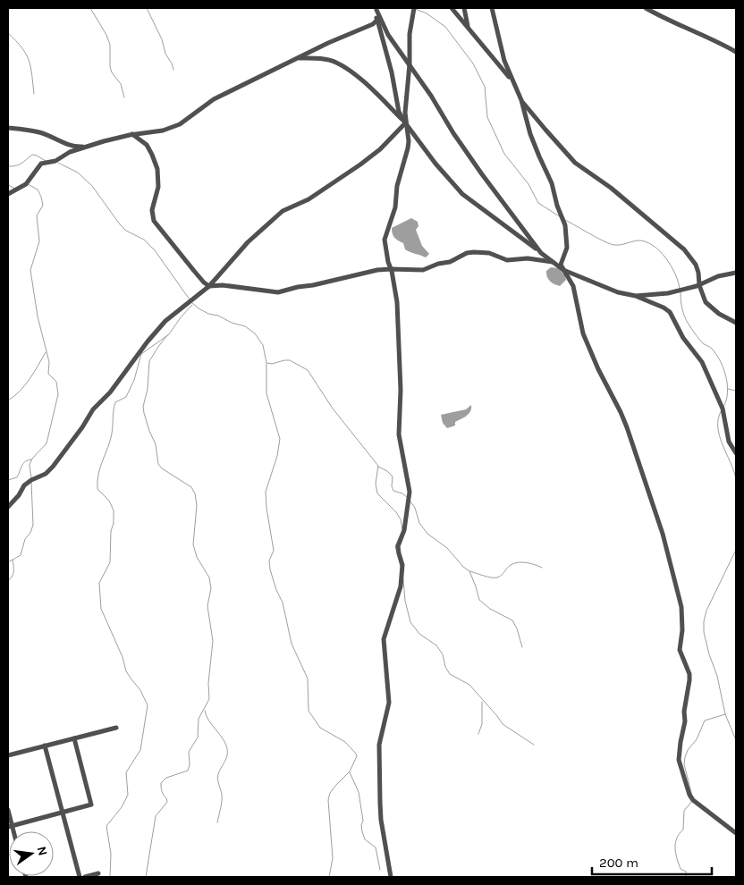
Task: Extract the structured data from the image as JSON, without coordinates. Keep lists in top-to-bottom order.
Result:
{
  "scale_bar": "200 m",
  "north": "right"
}
